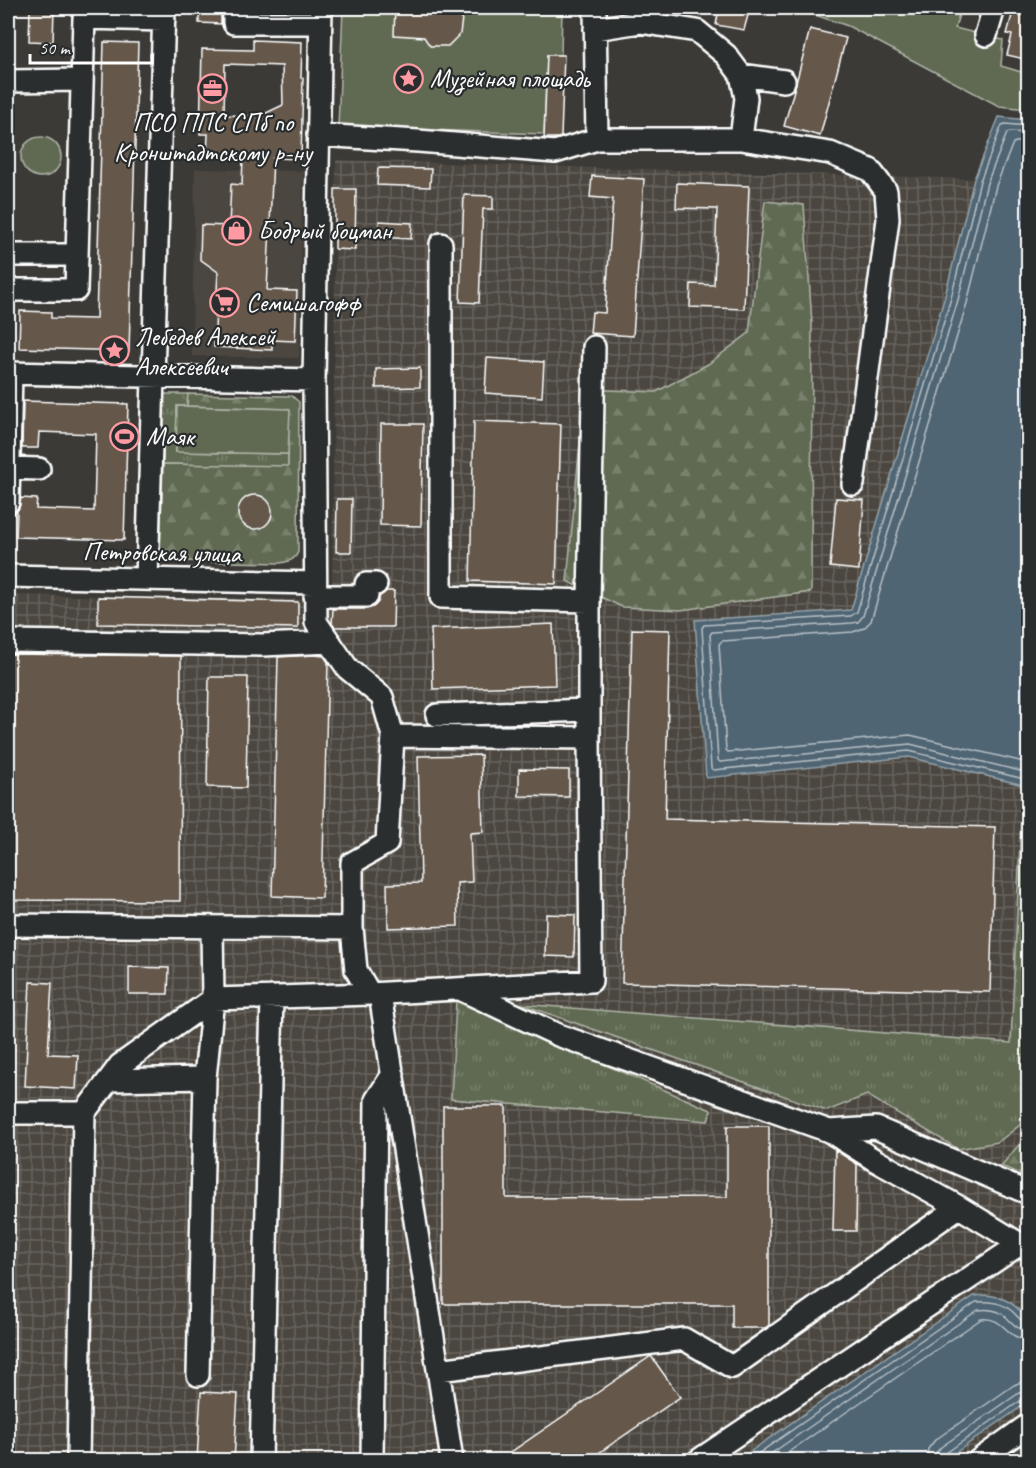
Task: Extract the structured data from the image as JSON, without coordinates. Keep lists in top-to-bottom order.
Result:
{
  "streets": {
    "street": ["Петровская улица"]
  },
  "places": {
    "place": ["Музейная площадь", "Лебедев Алексей Алексеевич"],
    "office": ["ПСО ППС СПб по Кронштадтскому р-ну"],
    "shop": ["Бодрый боцман"],
    "supermarket": ["Семишагофф"],
    "sports": ["Маяк"]
  },
  "scale_bar": "50 m"
}
